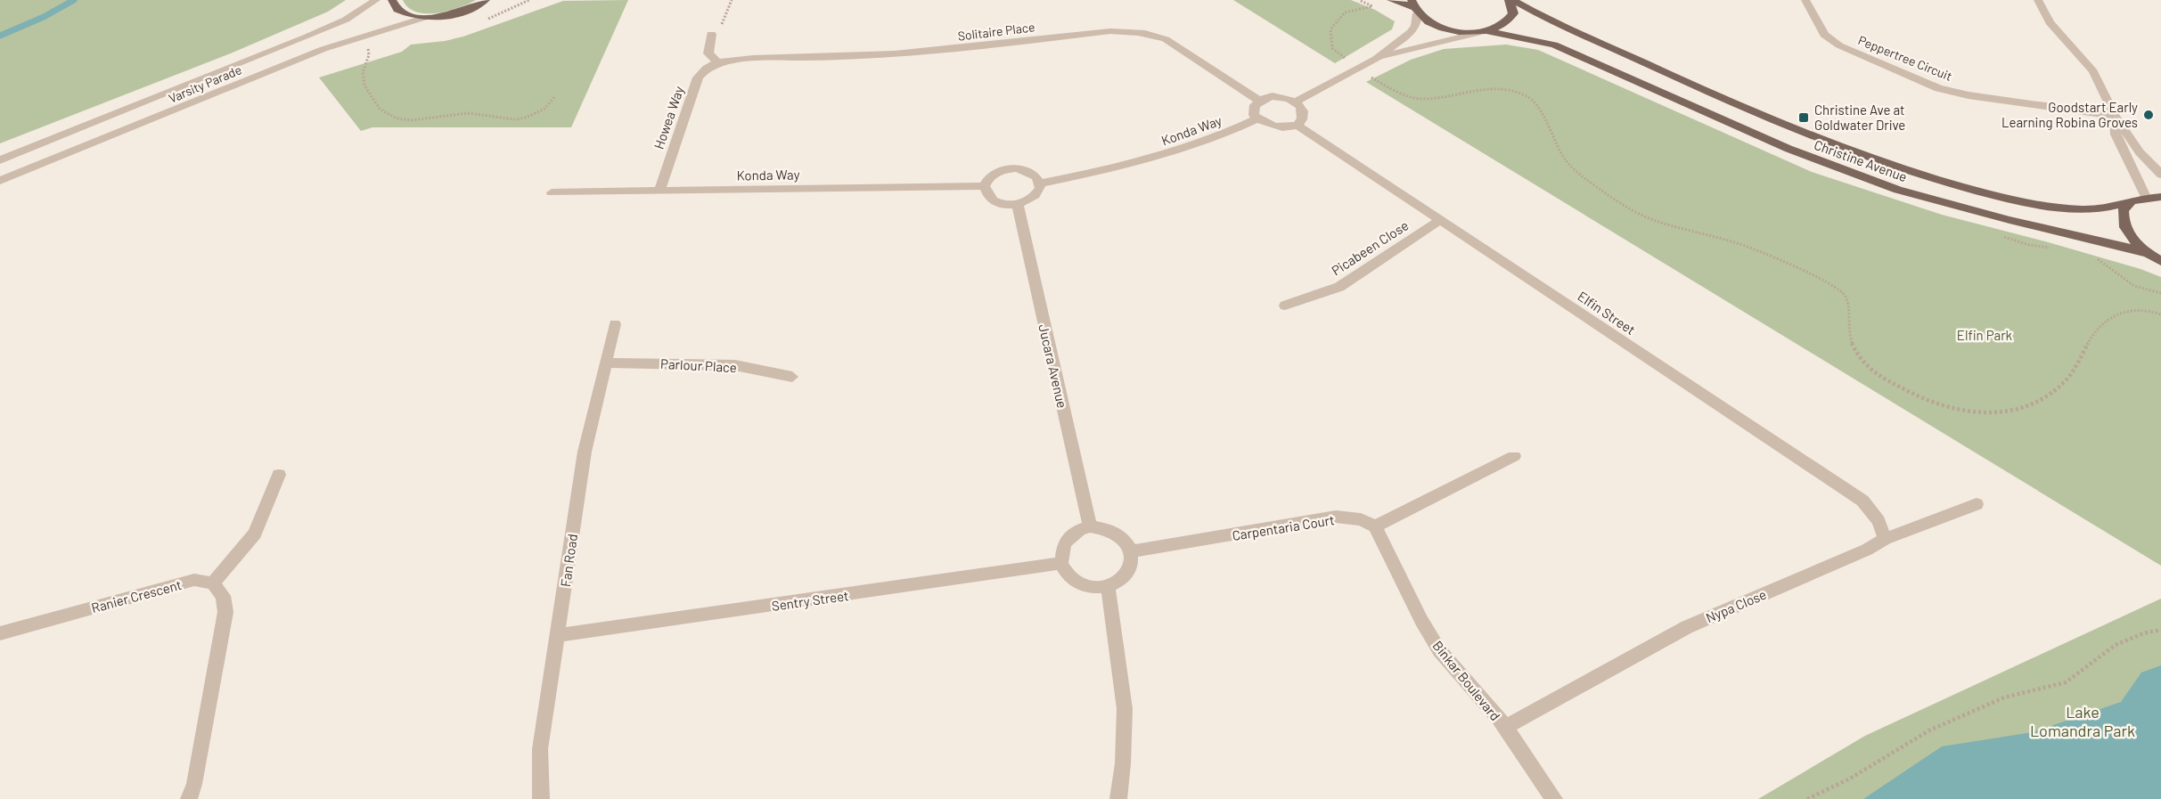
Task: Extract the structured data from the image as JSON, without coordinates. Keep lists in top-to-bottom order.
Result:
{
  "streets": {
    "main road": ["Christine Avenue"],
    "street": [
      "Solitaire Place",
      "Peppertree Circuit",
      "Varsity Parade",
      "Howea Way",
      "Konda Way",
      "Picabeen Close",
      "Elfin Street",
      "Parlour Place",
      "Jucara Avenue",
      "Carpentaria Court",
      "Fan Road",
      "Ranier Crescent",
      "Sentry Street",
      "Nypa Close",
      "Binkar Boulevard"
    ]
  },
  "crossings": [
    ["Solitaire Place", "Howea Way"],
    ["Solitaire Place", "Konda Way"],
    ["Solitaire Place", "Elfin Street"],
    ["Howea Way", "Konda Way"],
    ["Konda Way", "Elfin Street"],
    ["Konda Way", "Jucara Avenue"],
    ["Picabeen Close", "Elfin Street"],
    ["Elfin Street", "Nypa Close"],
    ["Parlour Place", "Fan Road"],
    ["Jucara Avenue", "Carpentaria Court"],
    ["Jucara Avenue", "Sentry Street"],
    ["Carpentaria Court", "Sentry Street"],
    ["Carpentaria Court", "Binkar Boulevard"],
    ["Fan Road", "Sentry Street"],
    ["Nypa Close", "Binkar Boulevard"]
  ],
  "parks": ["Elfin Park", "Lake Lomandra Park"],
  "places": {
    "other": ["Goodstart Early Learning Robina Groves"],
    "transit": ["Christine Ave at Goldwater Drive"]
  }
}
